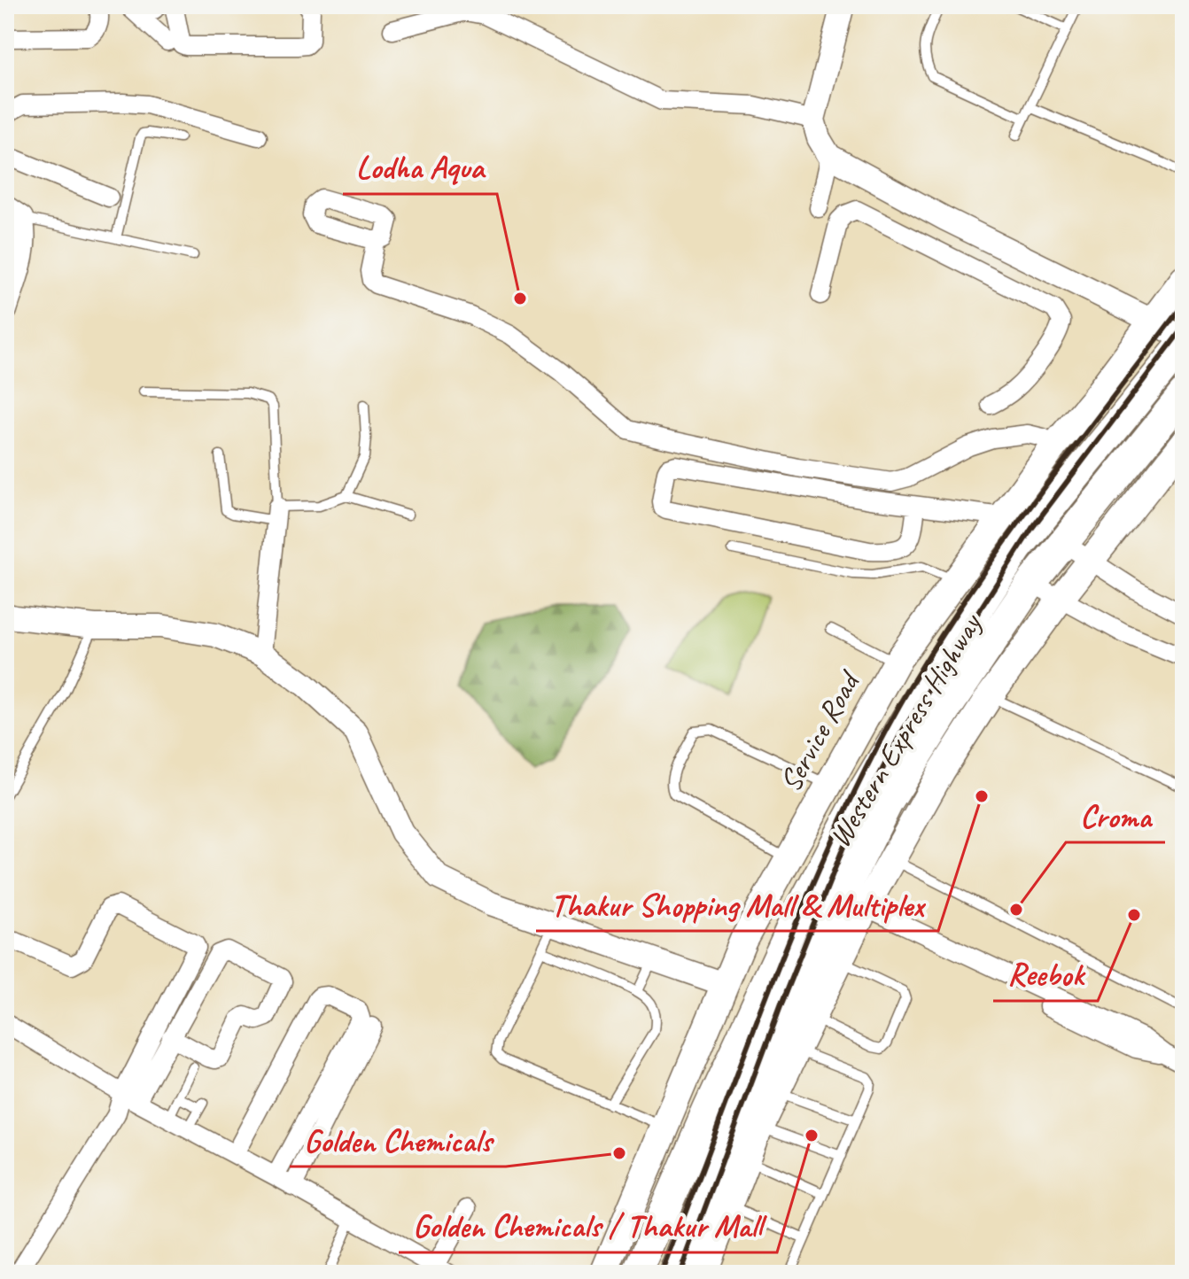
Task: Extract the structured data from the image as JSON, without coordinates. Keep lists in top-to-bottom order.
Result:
{
  "streets": {
    "highway": ["Western Express Highway"],
    "main road": ["Service Road"]
  },
  "places": [
    "Lodha Aqua",
    "Thakur Shopping Mall & Multiplex",
    "Croma",
    "Reebok",
    "Golden Chemicals / Thakur Mall",
    "Golden Chemicals"
  ]
}
